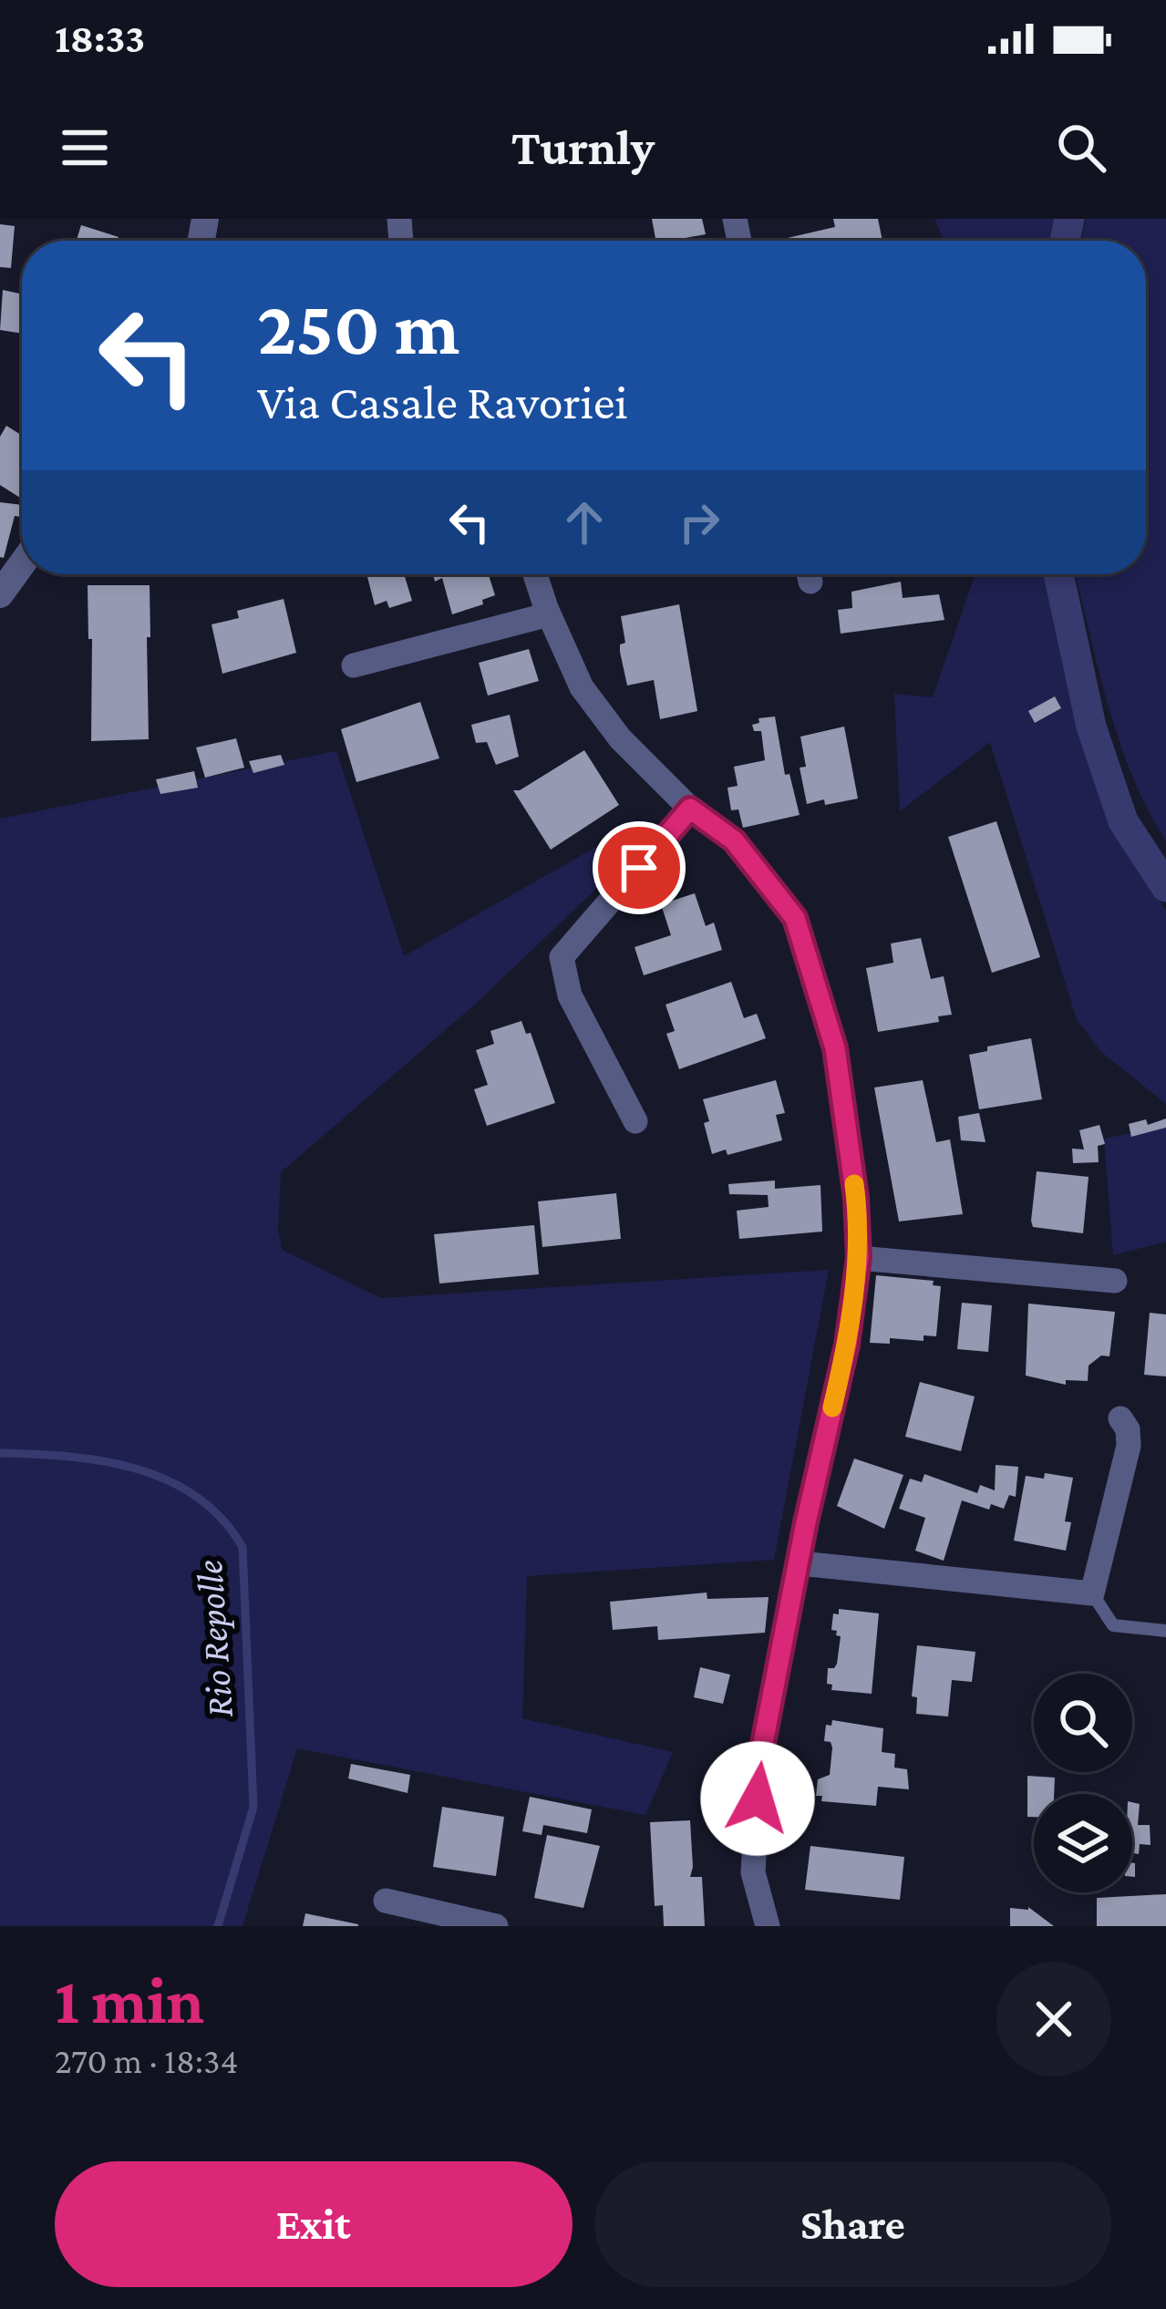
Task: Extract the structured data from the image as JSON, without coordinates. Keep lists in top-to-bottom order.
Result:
{
  "water": ["Rio Repolle"],
  "page": {
    "status": "18:33",
    "header": "Turnly",
    "turn": ["250 m", "Via Casale Ravoriei"],
    "heading": ["1 min", "270 m · 18:34"],
    "buttons": ["Exit", "Share"]
  }
}
